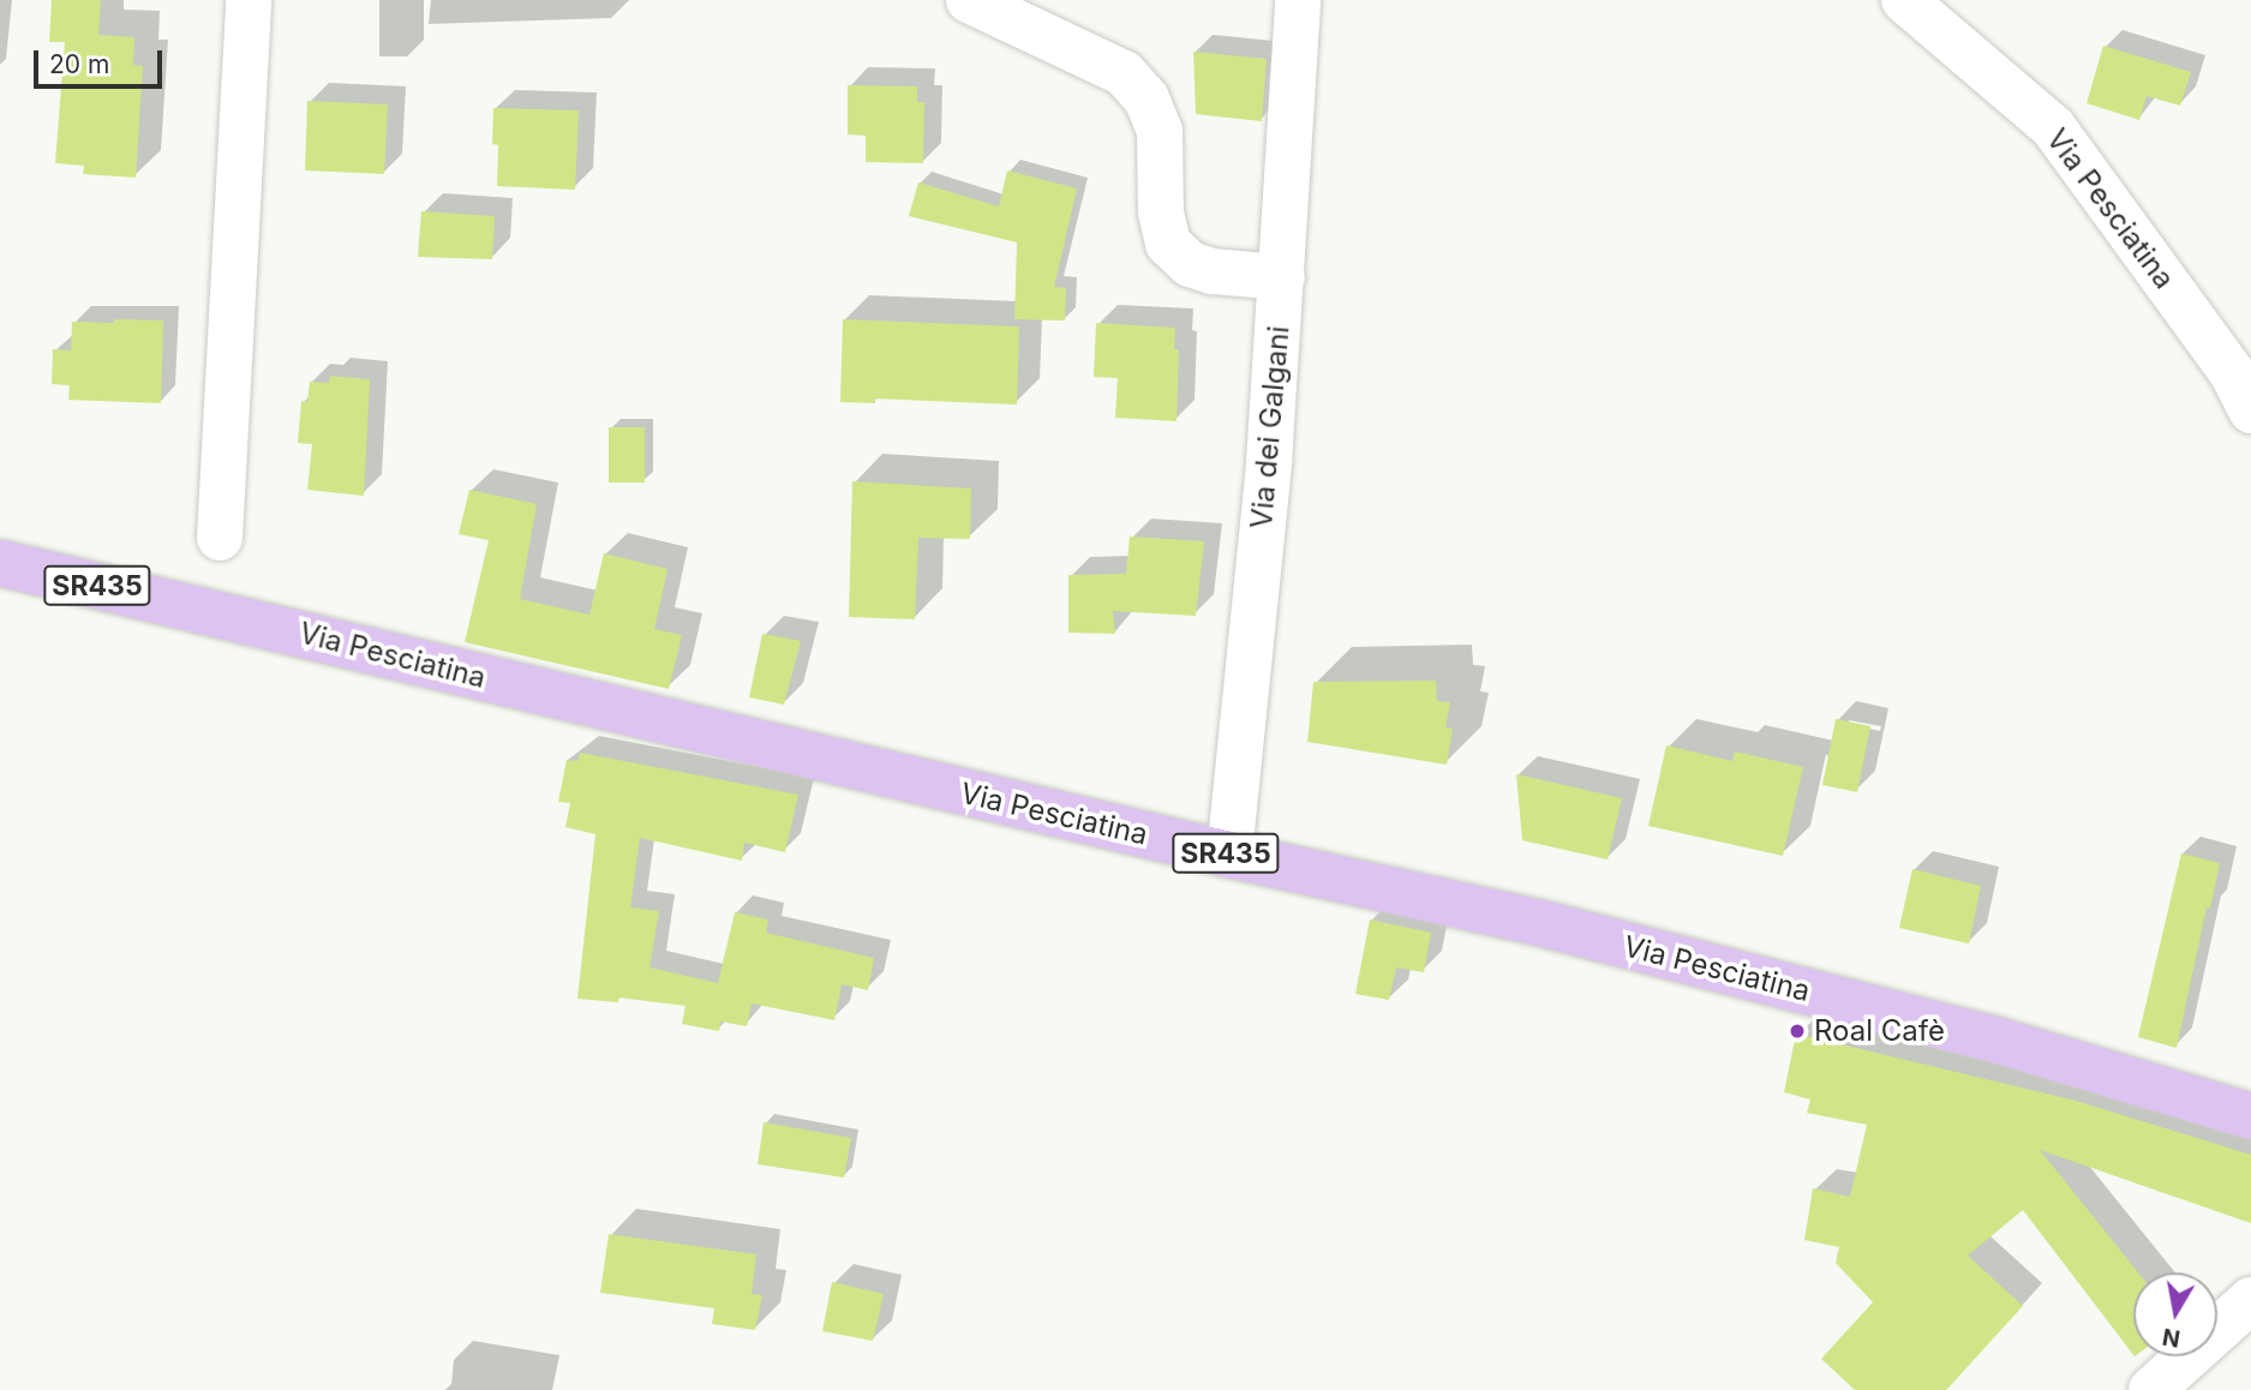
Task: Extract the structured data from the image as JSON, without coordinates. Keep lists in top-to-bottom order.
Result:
{
  "streets": {
    "main road": ["Via Pesciatina", "SR435"],
    "street": ["Via dei Galgani"]
  },
  "crossings": [
    ["Via Pesciatina", "Via dei Galgani"]
  ],
  "places": ["Roal Cafè"],
  "scale_bar": "20 m",
  "north": "bottom"
}
